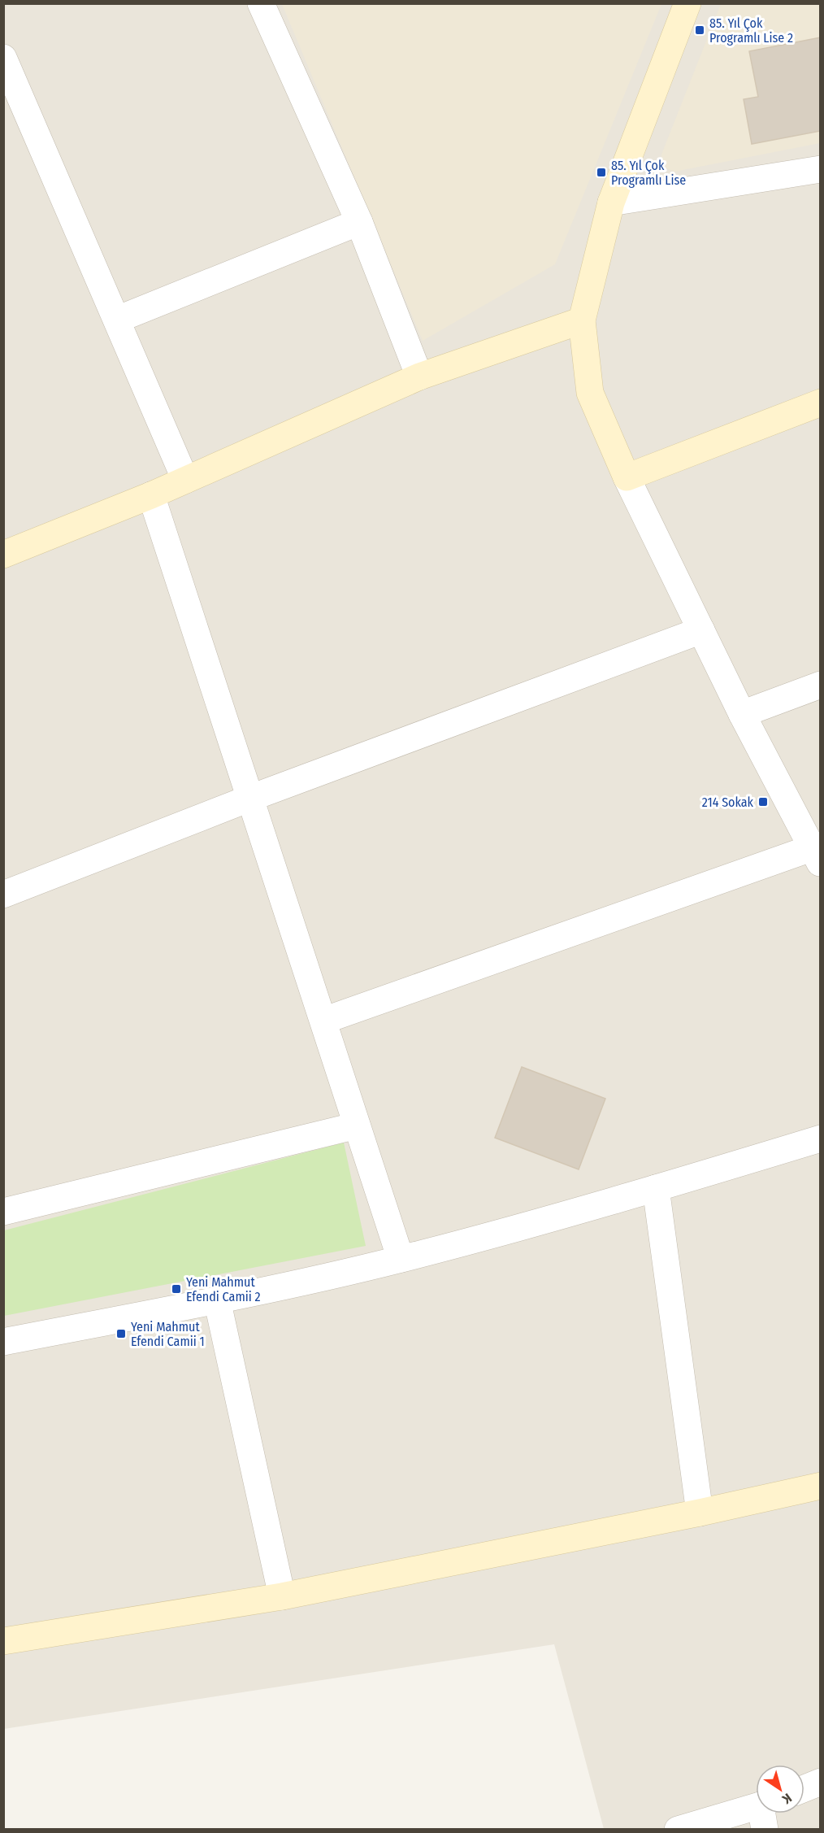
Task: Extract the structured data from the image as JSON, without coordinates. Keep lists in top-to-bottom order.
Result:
{
  "places": {
    "transit": [
      "85. Yıl Çok Programlı Lise 2",
      "85. Yıl Çok Programlı Lise",
      "214 Sokak",
      "Yeni Mahmut Efendi Camii 2",
      "Yeni Mahmut Efendi Camii 1"
    ]
  },
  "north": "bottom right"
}
